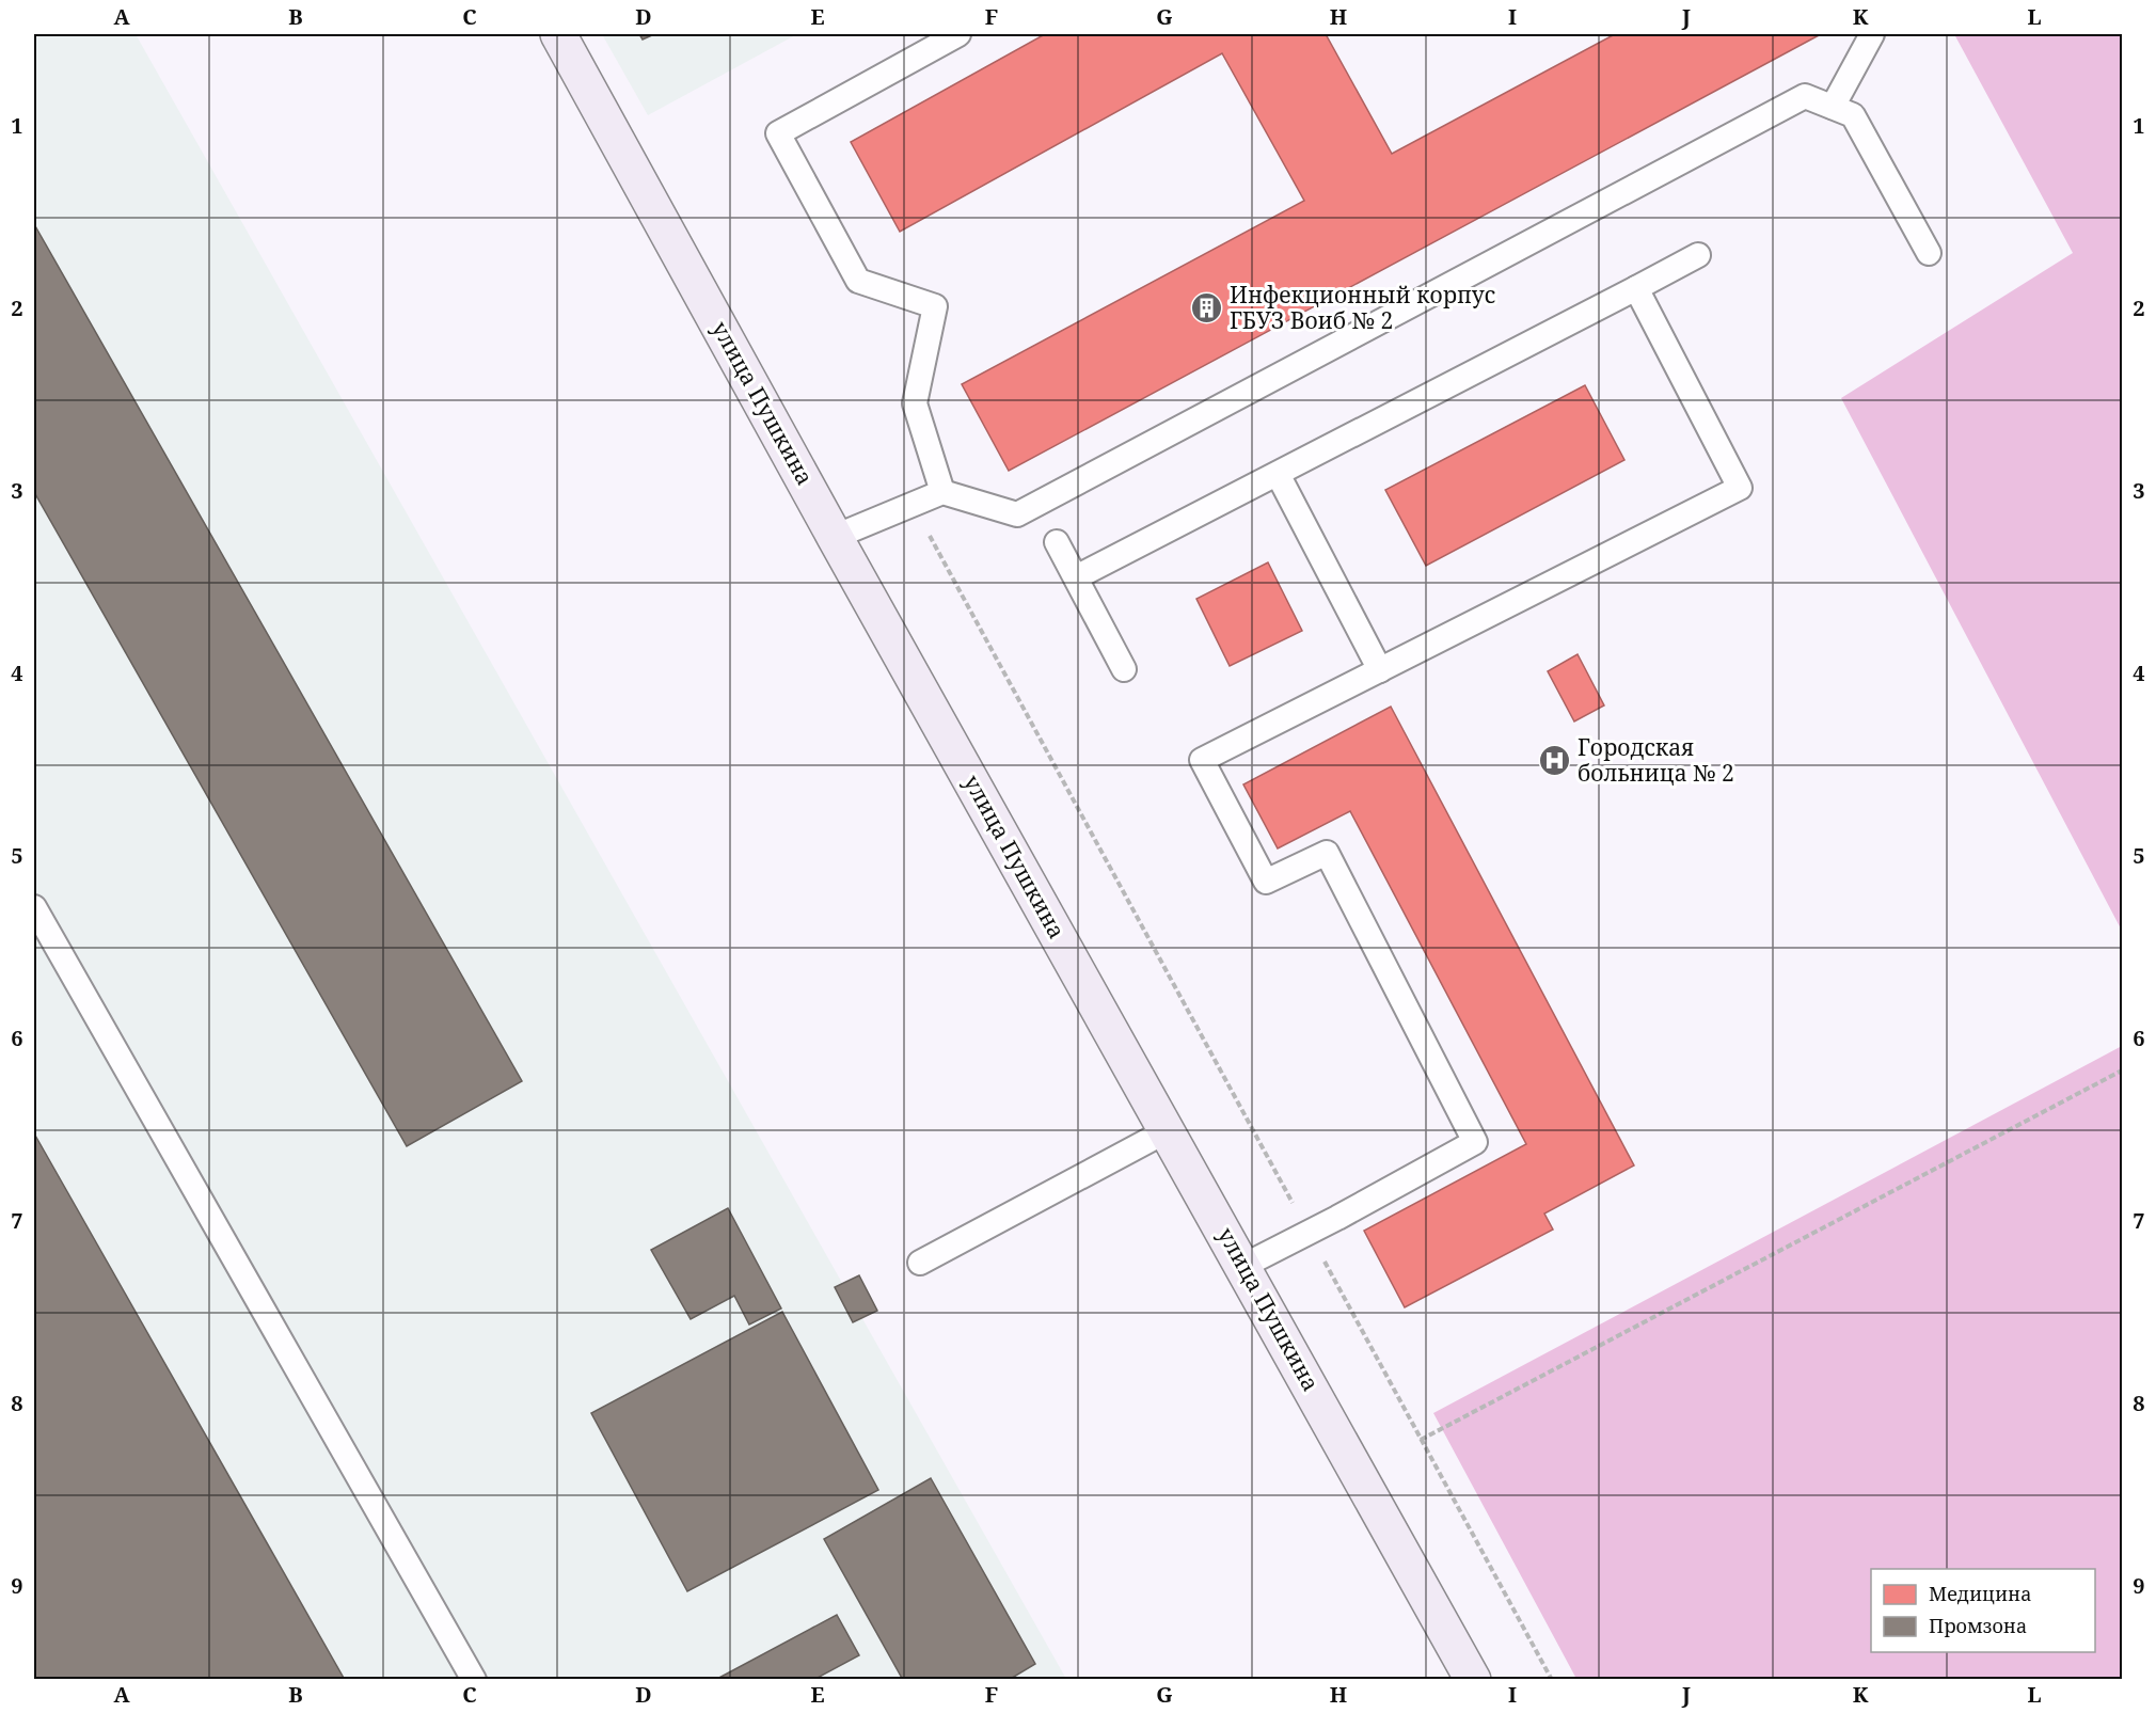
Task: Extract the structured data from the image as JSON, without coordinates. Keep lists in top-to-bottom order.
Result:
{
  "streets": {
    "main road": ["улица Пушкина"]
  },
  "places": {
    "building": ["Инфекционный корпус ГБУЗ Воиб № 2"],
    "hospital": ["Городская больница № 2"]
  },
  "legend": ["Медицина", "Промзона"],
  "grid": {
    "columns": [
      "A",
      "B",
      "C",
      "D",
      "E",
      "F",
      "G",
      "H",
      "I",
      "J",
      "K",
      "L"
    ],
    "rows": [
      "1",
      "2",
      "3",
      "4",
      "5",
      "6",
      "7",
      "8",
      "9"
    ]
  }
}
